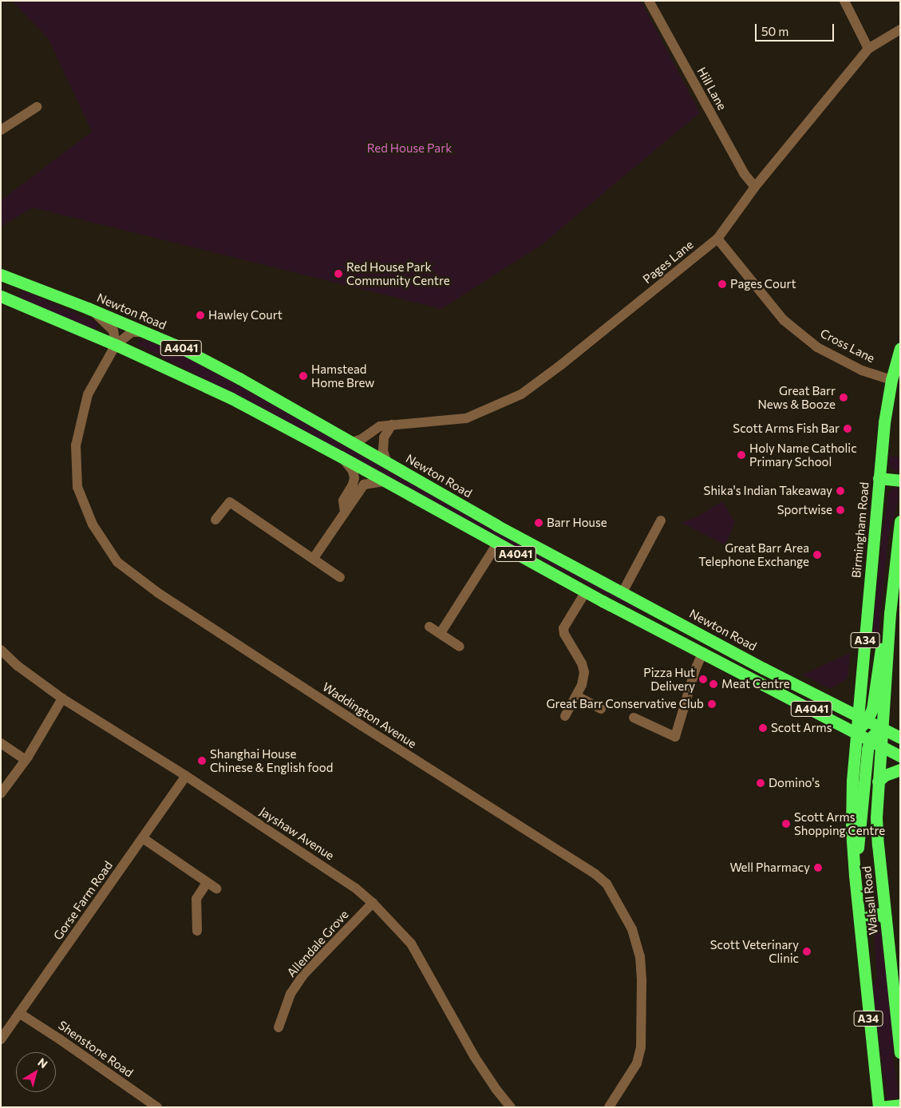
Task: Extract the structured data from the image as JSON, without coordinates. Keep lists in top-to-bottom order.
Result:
{
  "streets": {
    "highway": [
      "Newton Road",
      "A4041",
      "Birmingham Road",
      "A34",
      "Walsall Road"
    ],
    "street": [
      "Hill Lane",
      "Pages Lane",
      "Cross Lane",
      "Waddington Avenue",
      "Jayshaw Avenue",
      "Gorse Farm Road",
      "Allendale Grove",
      "Shenstone Road"
    ]
  },
  "crossings": [
    ["Hill Lane", "Pages Lane"],
    ["Pages Lane", "Newton Road"],
    ["Pages Lane", "Cross Lane"],
    ["Newton Road", "A4041"],
    ["Newton Road", "Birmingham Road"],
    ["Newton Road", "A34"],
    ["Newton Road", "Waddington Avenue"],
    ["Cross Lane", "Birmingham Road"],
    ["A4041", "Birmingham Road"],
    ["A4041", "A34"],
    ["A4041", "Waddington Avenue"],
    ["A4041", "Walsall Road"],
    ["Birmingham Road", "A34"],
    ["A34", "Walsall Road"],
    ["Jayshaw Avenue", "Gorse Farm Road"],
    ["Jayshaw Avenue", "Allendale Grove"],
    ["Gorse Farm Road", "Shenstone Road"]
  ],
  "parks": ["Red House Park"],
  "places": [
    "Red House Park Community Centre",
    "Pages Court",
    "Hawley Court",
    "Hamstead Home Brew",
    "Great Barr News & Booze",
    "Scott Arms Fish Bar",
    "Holy Name Catholic Primary School",
    "Shika's Indian Takeaway",
    "Sportwise",
    "Barr House",
    "Great Barr Area Telephone Exchange",
    "Pizza Hut Delivery",
    "Meat Centre",
    "Great Barr Conservative Club",
    "Scott Arms",
    "Shanghai House Chinese & English food",
    "Domino's",
    "Scott Arms Shopping Centre",
    "Well Pharmacy",
    "Scott Veterinary Clinic"
  ],
  "scale_bar": "50 m",
  "north": "top right"
}
